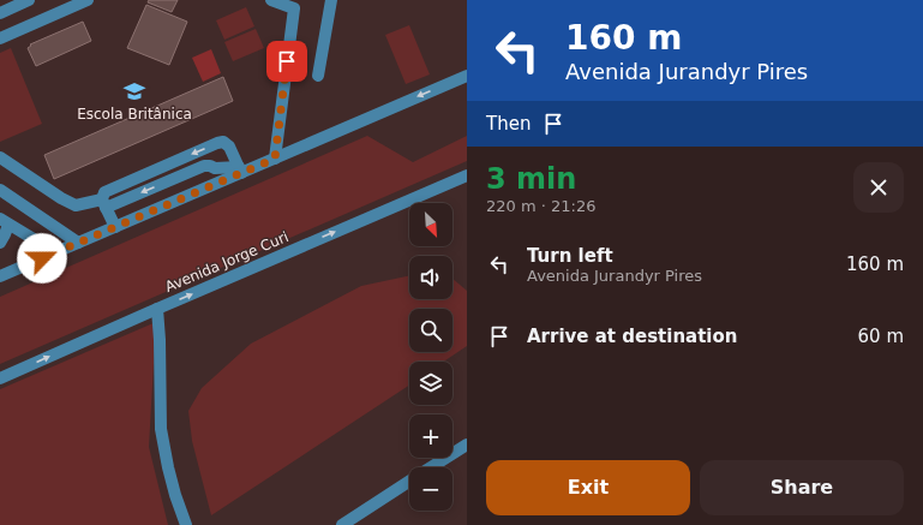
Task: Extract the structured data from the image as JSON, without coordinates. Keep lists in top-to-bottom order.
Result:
{
  "streets": {
    "street": ["Avenida Jorge Curi"]
  },
  "places": {
    "school or university": ["Escola Britânica"]
  },
  "north": "bottom right",
  "page": {
    "turn": ["160 m", "Avenida Jurandyr Pires"],
    "then": "Then",
    "heading": ["3 min", "220 m · 21:26"],
    "map_buttons": ["+", "−"],
    "list": [
      {
        "name": "Turn left",
        "note": "Avenida Jurandyr Pires",
        "value": "160 m"
      },
      {
        "name": "Arrive at destination",
        "value": "60 m"
      }
    ],
    "buttons": ["Exit", "Share"]
  }
}
